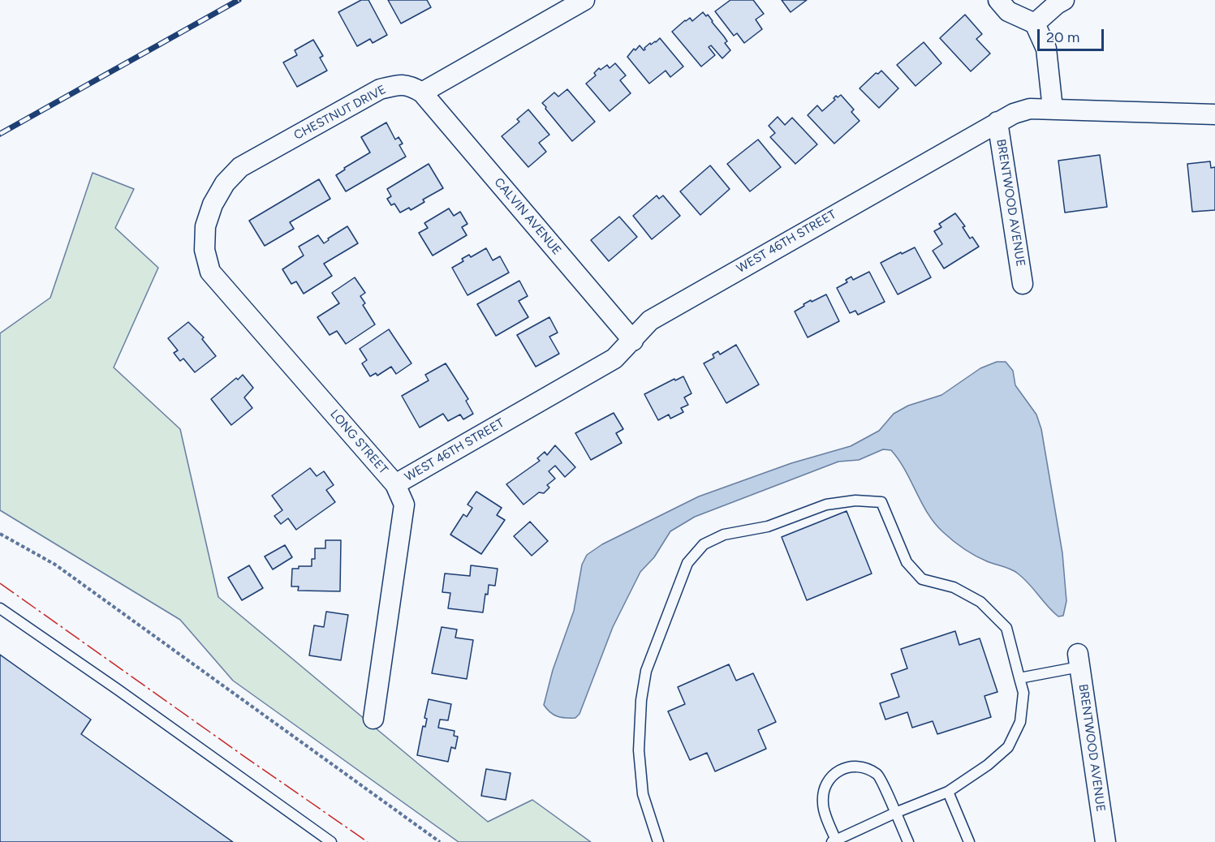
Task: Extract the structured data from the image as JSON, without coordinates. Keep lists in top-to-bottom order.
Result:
{
  "streets": {
    "street": [
      "CHESTNUT DRIVE",
      "BRENTWOOD AVENUE",
      "CALVIN AVENUE",
      "WEST 46TH STREET",
      "LONG STREET"
    ]
  },
  "crossings": [
    ["CHESTNUT DRIVE", "CALVIN AVENUE"],
    ["CHESTNUT DRIVE", "LONG STREET"],
    ["BRENTWOOD AVENUE", "WEST 46TH STREET"],
    ["CALVIN AVENUE", "WEST 46TH STREET"],
    ["WEST 46TH STREET", "LONG STREET"]
  ],
  "scale_bar": "20 m"
}
